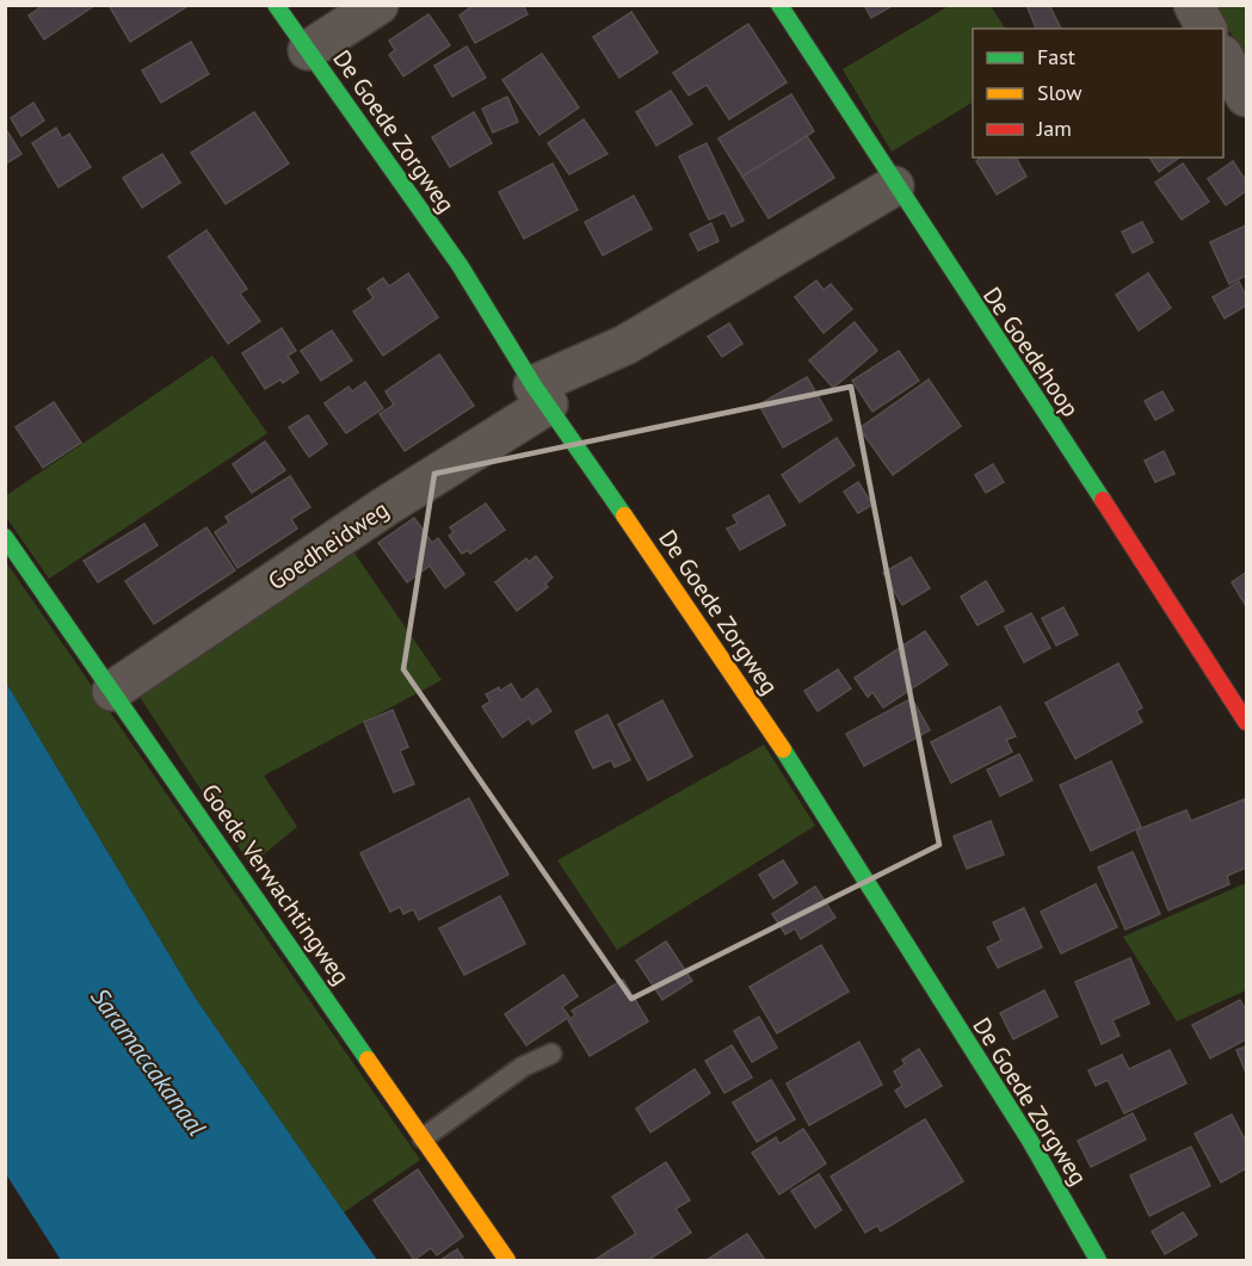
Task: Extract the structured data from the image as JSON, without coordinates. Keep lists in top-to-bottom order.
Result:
{
  "streets": {
    "street": [
      "De Goede Zorgweg",
      "De Goedehoop",
      "Goedheidweg",
      "Goede Verwachtingweg"
    ]
  },
  "crossings": [
    ["De Goede Zorgweg", "Goedheidweg"],
    ["De Goedehoop", "Goedheidweg"],
    ["Goedheidweg", "Goede Verwachtingweg"]
  ],
  "water": ["Saramaccakanaal"],
  "legend": ["Fast", "Slow", "Jam"]
}
